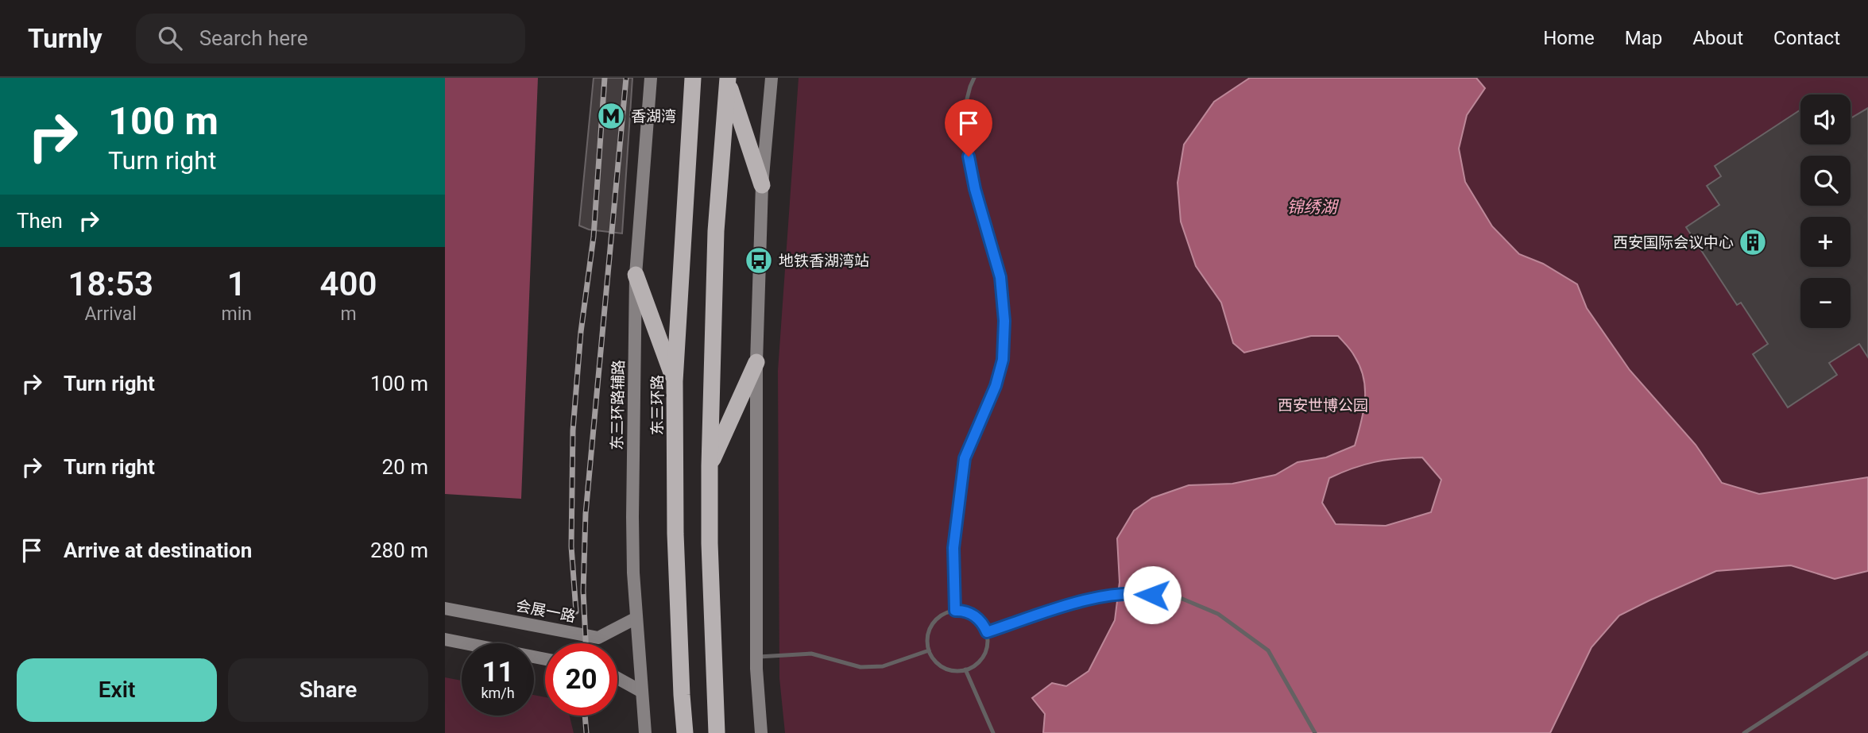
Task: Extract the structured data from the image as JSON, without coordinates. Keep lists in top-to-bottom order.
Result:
{
  "streets": {
    "highway": ["东三环路"],
    "main road": ["东三环路辅路", "会展一路"]
  },
  "crossings": [
    ["东三环路辅路", "会展一路"]
  ],
  "water": ["锦绣湖"],
  "parks": ["西安世博公园"],
  "places": {
    "metro station": ["香湖湾"],
    "building": ["西安国际会议中心"],
    "bus stop": ["地铁香湖湾站"]
  },
  "page": {
    "header": "Turnly",
    "search": "Search here",
    "nav": [
      "Home",
      "Map",
      "About",
      "Contact"
    ],
    "turn": ["100 m", "Turn right"],
    "map_buttons": ["+", "−"],
    "then": "Then",
    "eta": [
      "18:53",
      "Arrival",
      "1",
      "min",
      "400",
      "m"
    ],
    "list": [
      {
        "name": "Turn right",
        "value": "100 m"
      },
      {
        "name": "Turn right",
        "value": "20 m"
      },
      {
        "name": "Arrive at destination",
        "value": "280 m"
      }
    ],
    "speed": "11 km/h",
    "limit": "20",
    "buttons": ["Exit", "Share"]
  }
}
